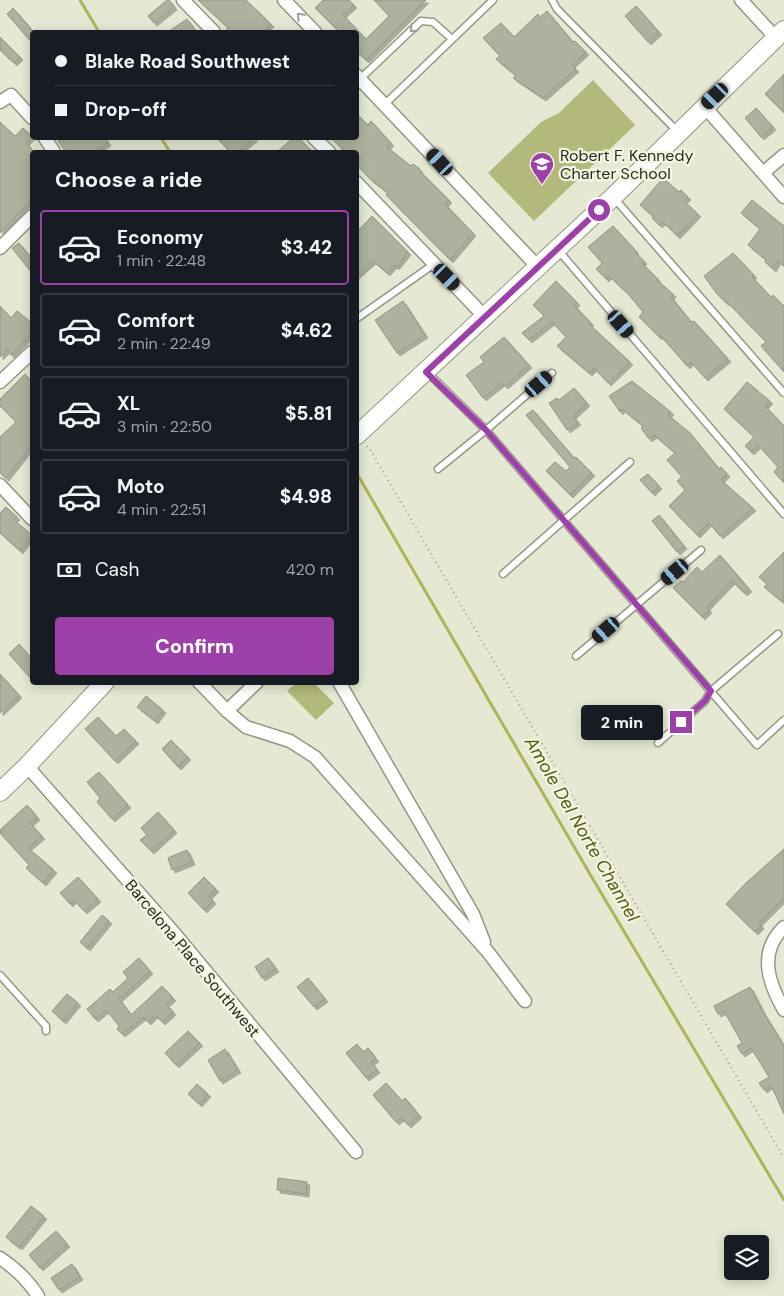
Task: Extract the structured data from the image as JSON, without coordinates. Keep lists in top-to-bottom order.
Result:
{
  "streets": {
    "street": ["Barcelona Place Southwest"]
  },
  "water": ["Amole Del Norte Channel"],
  "places": {
    "school or university": ["Robert F. Kennedy Charter School"]
  },
  "page": {
    "banner": ["Blake Road Southwest", "Drop-off"],
    "heading": "Choose a ride",
    "list": [
      {
        "name": "Economy",
        "note": "1 min · 22:48",
        "value": "$3.42"
      },
      {
        "name": "Comfort",
        "note": "2 min · 22:49",
        "value": "$4.62"
      },
      {
        "name": "XL",
        "note": "3 min · 22:50",
        "value": "$5.81"
      },
      {
        "name": "Moto",
        "note": "4 min · 22:51",
        "value": "$4.98"
      }
    ],
    "pay": ["Cash", "420 m"],
    "buttons": "Confirm",
    "bubble": "2 min"
  }
}
